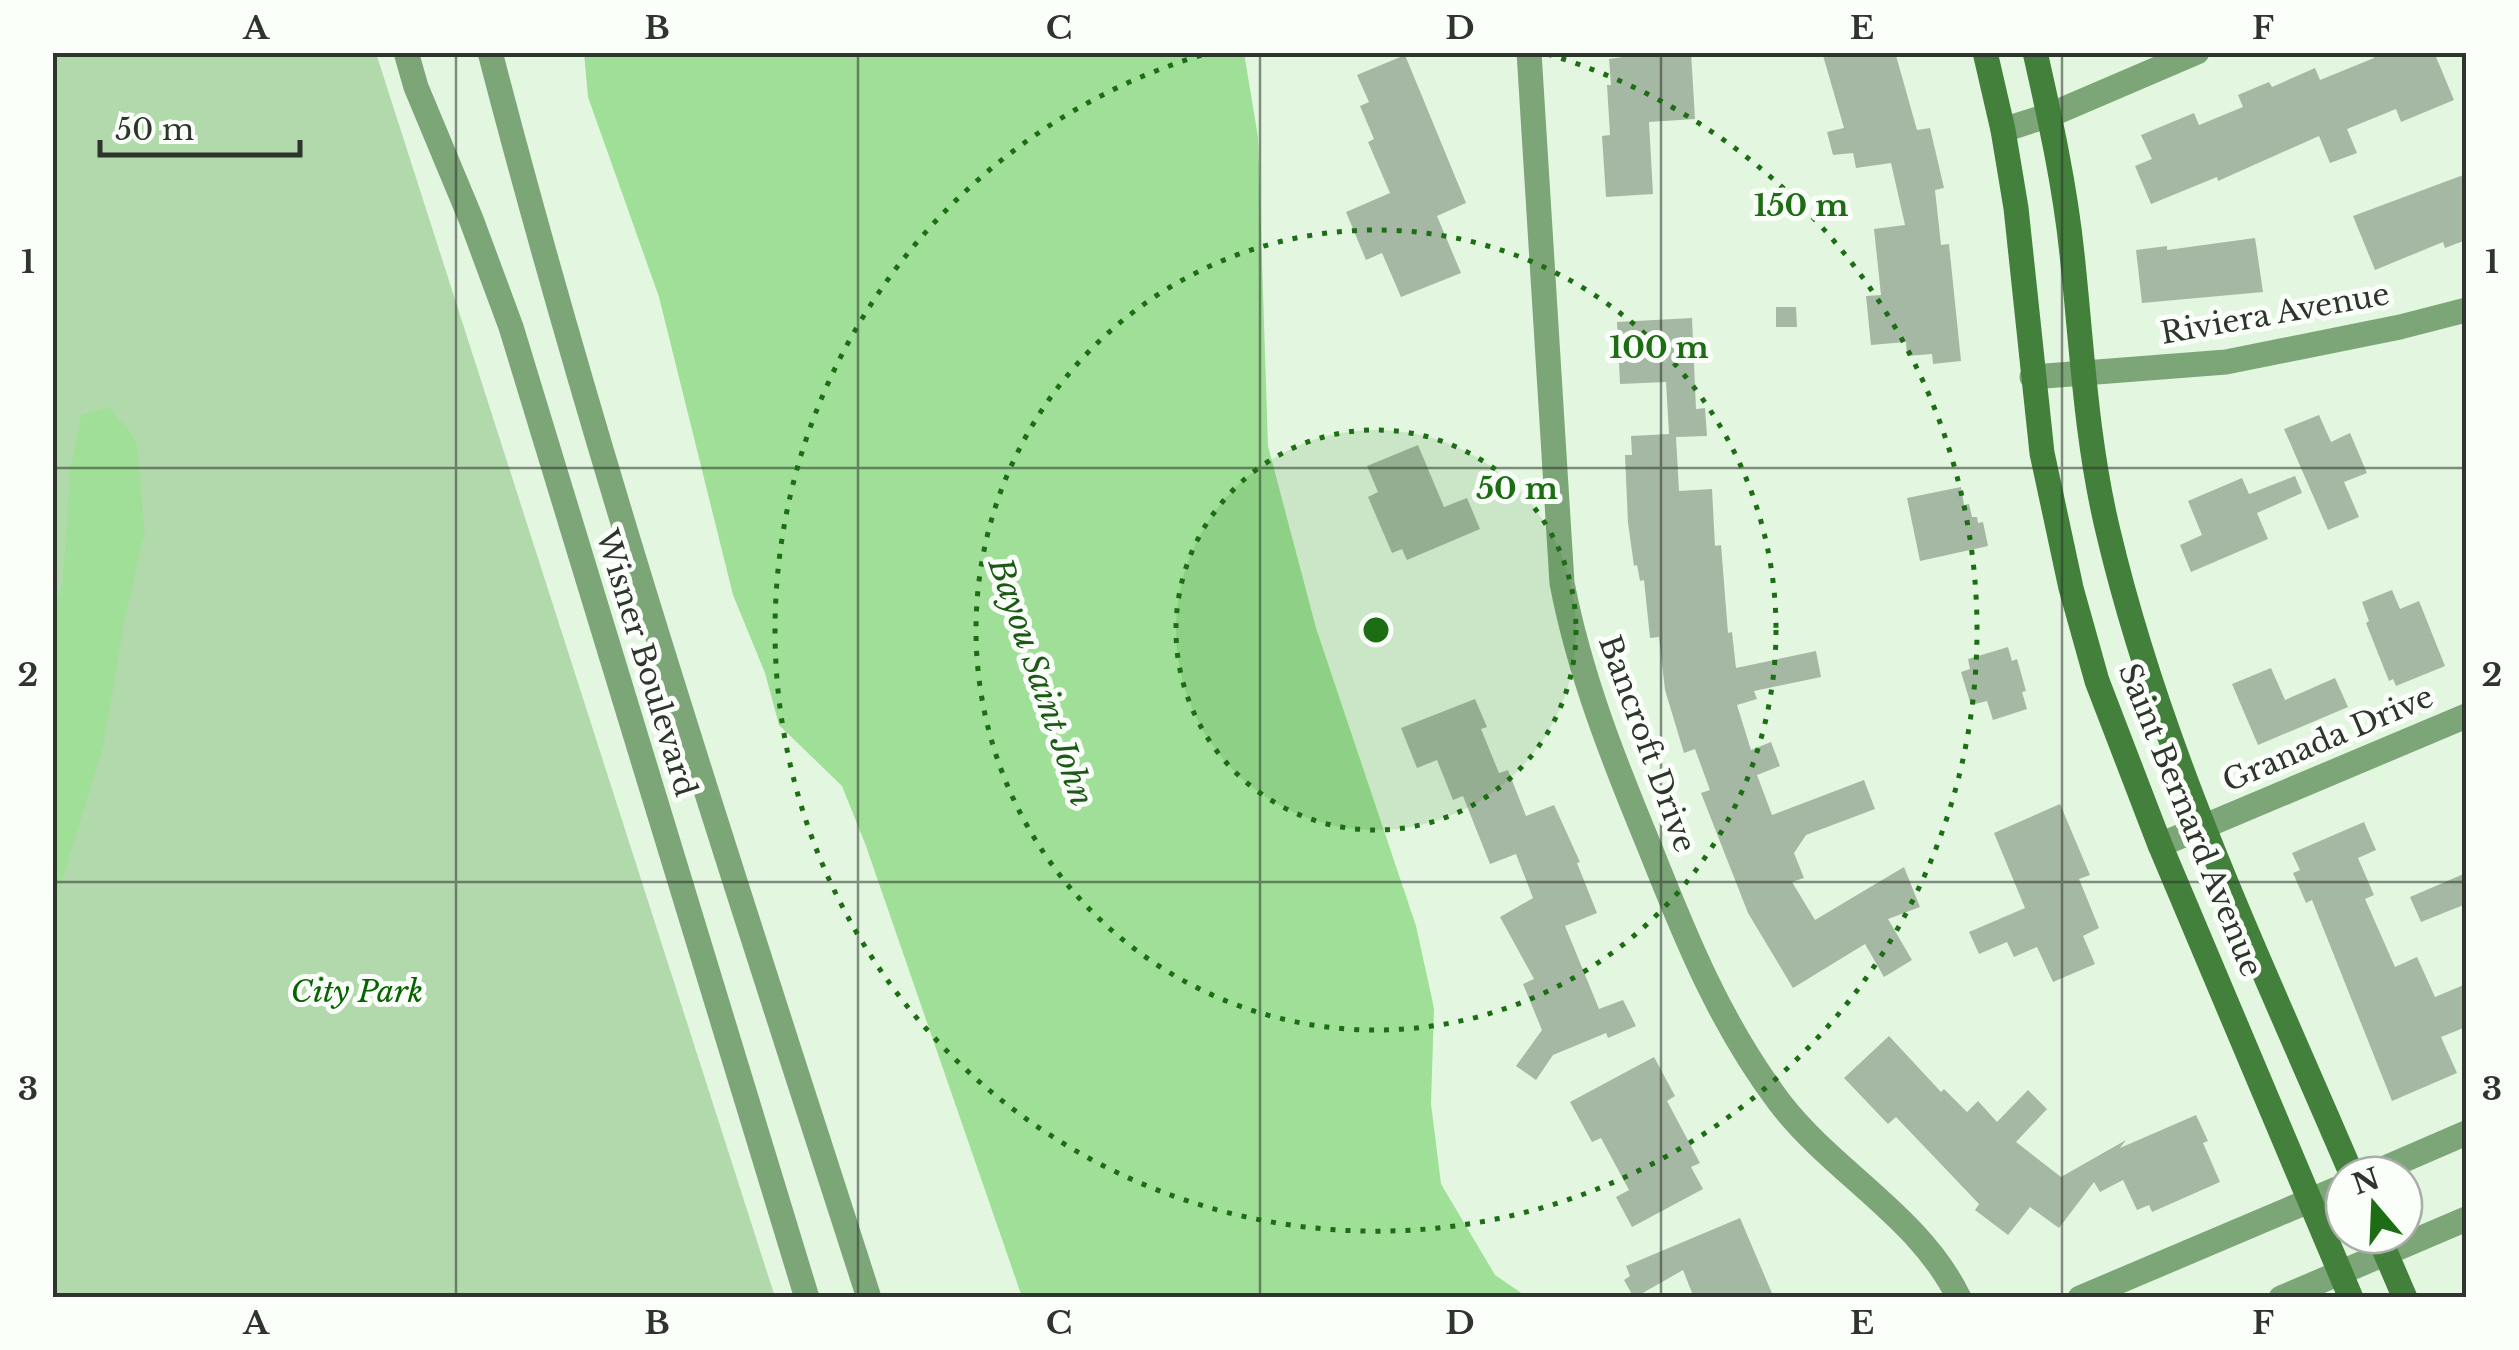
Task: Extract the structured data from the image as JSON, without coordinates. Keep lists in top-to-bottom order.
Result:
{
  "streets": {
    "main road": ["Saint Bernard Avenue"],
    "street": [
      "Riviera Avenue",
      "Wisner Boulevard",
      "Granada Drive",
      "Bancroft Drive"
    ]
  },
  "crossings": [
    ["Riviera Avenue", "Saint Bernard Avenue"],
    ["Granada Drive", "Saint Bernard Avenue"]
  ],
  "water": ["Bayou Saint John"],
  "parks": ["City Park"],
  "scale_bar": "50 m",
  "north": "top",
  "grid": {
    "columns": [
      "A",
      "B",
      "C",
      "D",
      "E",
      "F"
    ],
    "rows": ["1", "2", "3"]
  },
  "rings": ["150 m", "100 m", "50 m"]
}
